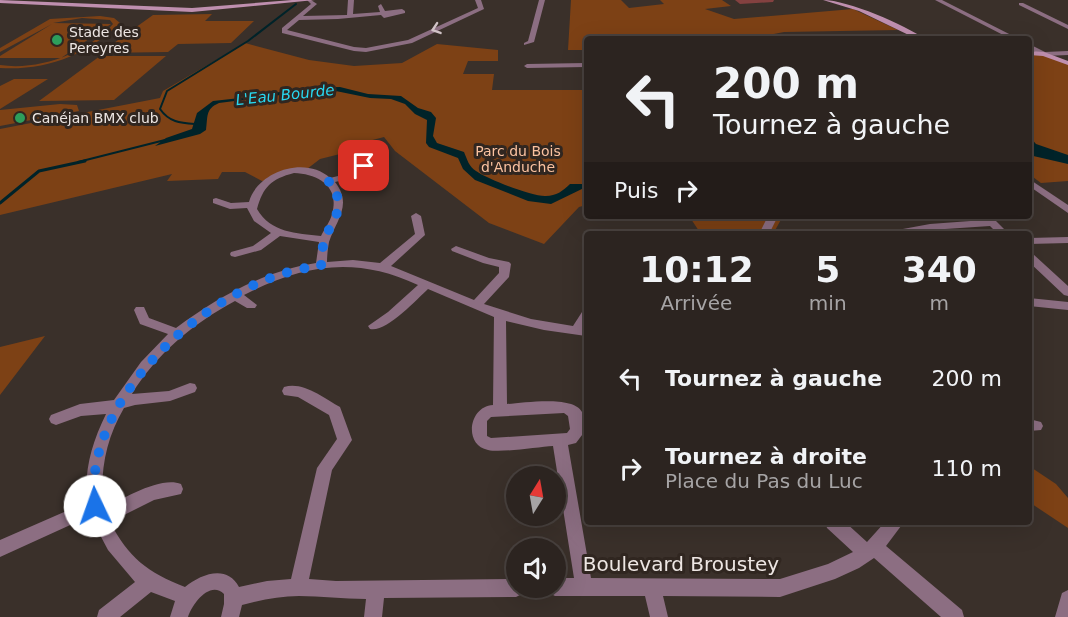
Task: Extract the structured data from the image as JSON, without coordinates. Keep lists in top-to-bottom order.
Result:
{
  "streets": {
    "street": ["Boulevard Broustey"]
  },
  "water": ["L'Eau Bourde"],
  "parks": ["Parc du Bois d'Anduche"],
  "places": ["Stade des Pereyres", "Canéjan BMX club"],
  "north": "top",
  "page": {
    "turn": ["200 m", "Tournez à gauche"],
    "then": "Puis",
    "eta": [
      "10:12",
      "Arrivée",
      "5",
      "min",
      "340",
      "m"
    ],
    "list": [
      {
        "name": "Tournez à gauche",
        "value": "200 m"
      },
      {
        "name": "Tournez à droite",
        "note": "Place du Pas du Luc",
        "value": "110 m"
      }
    ]
  }
}
